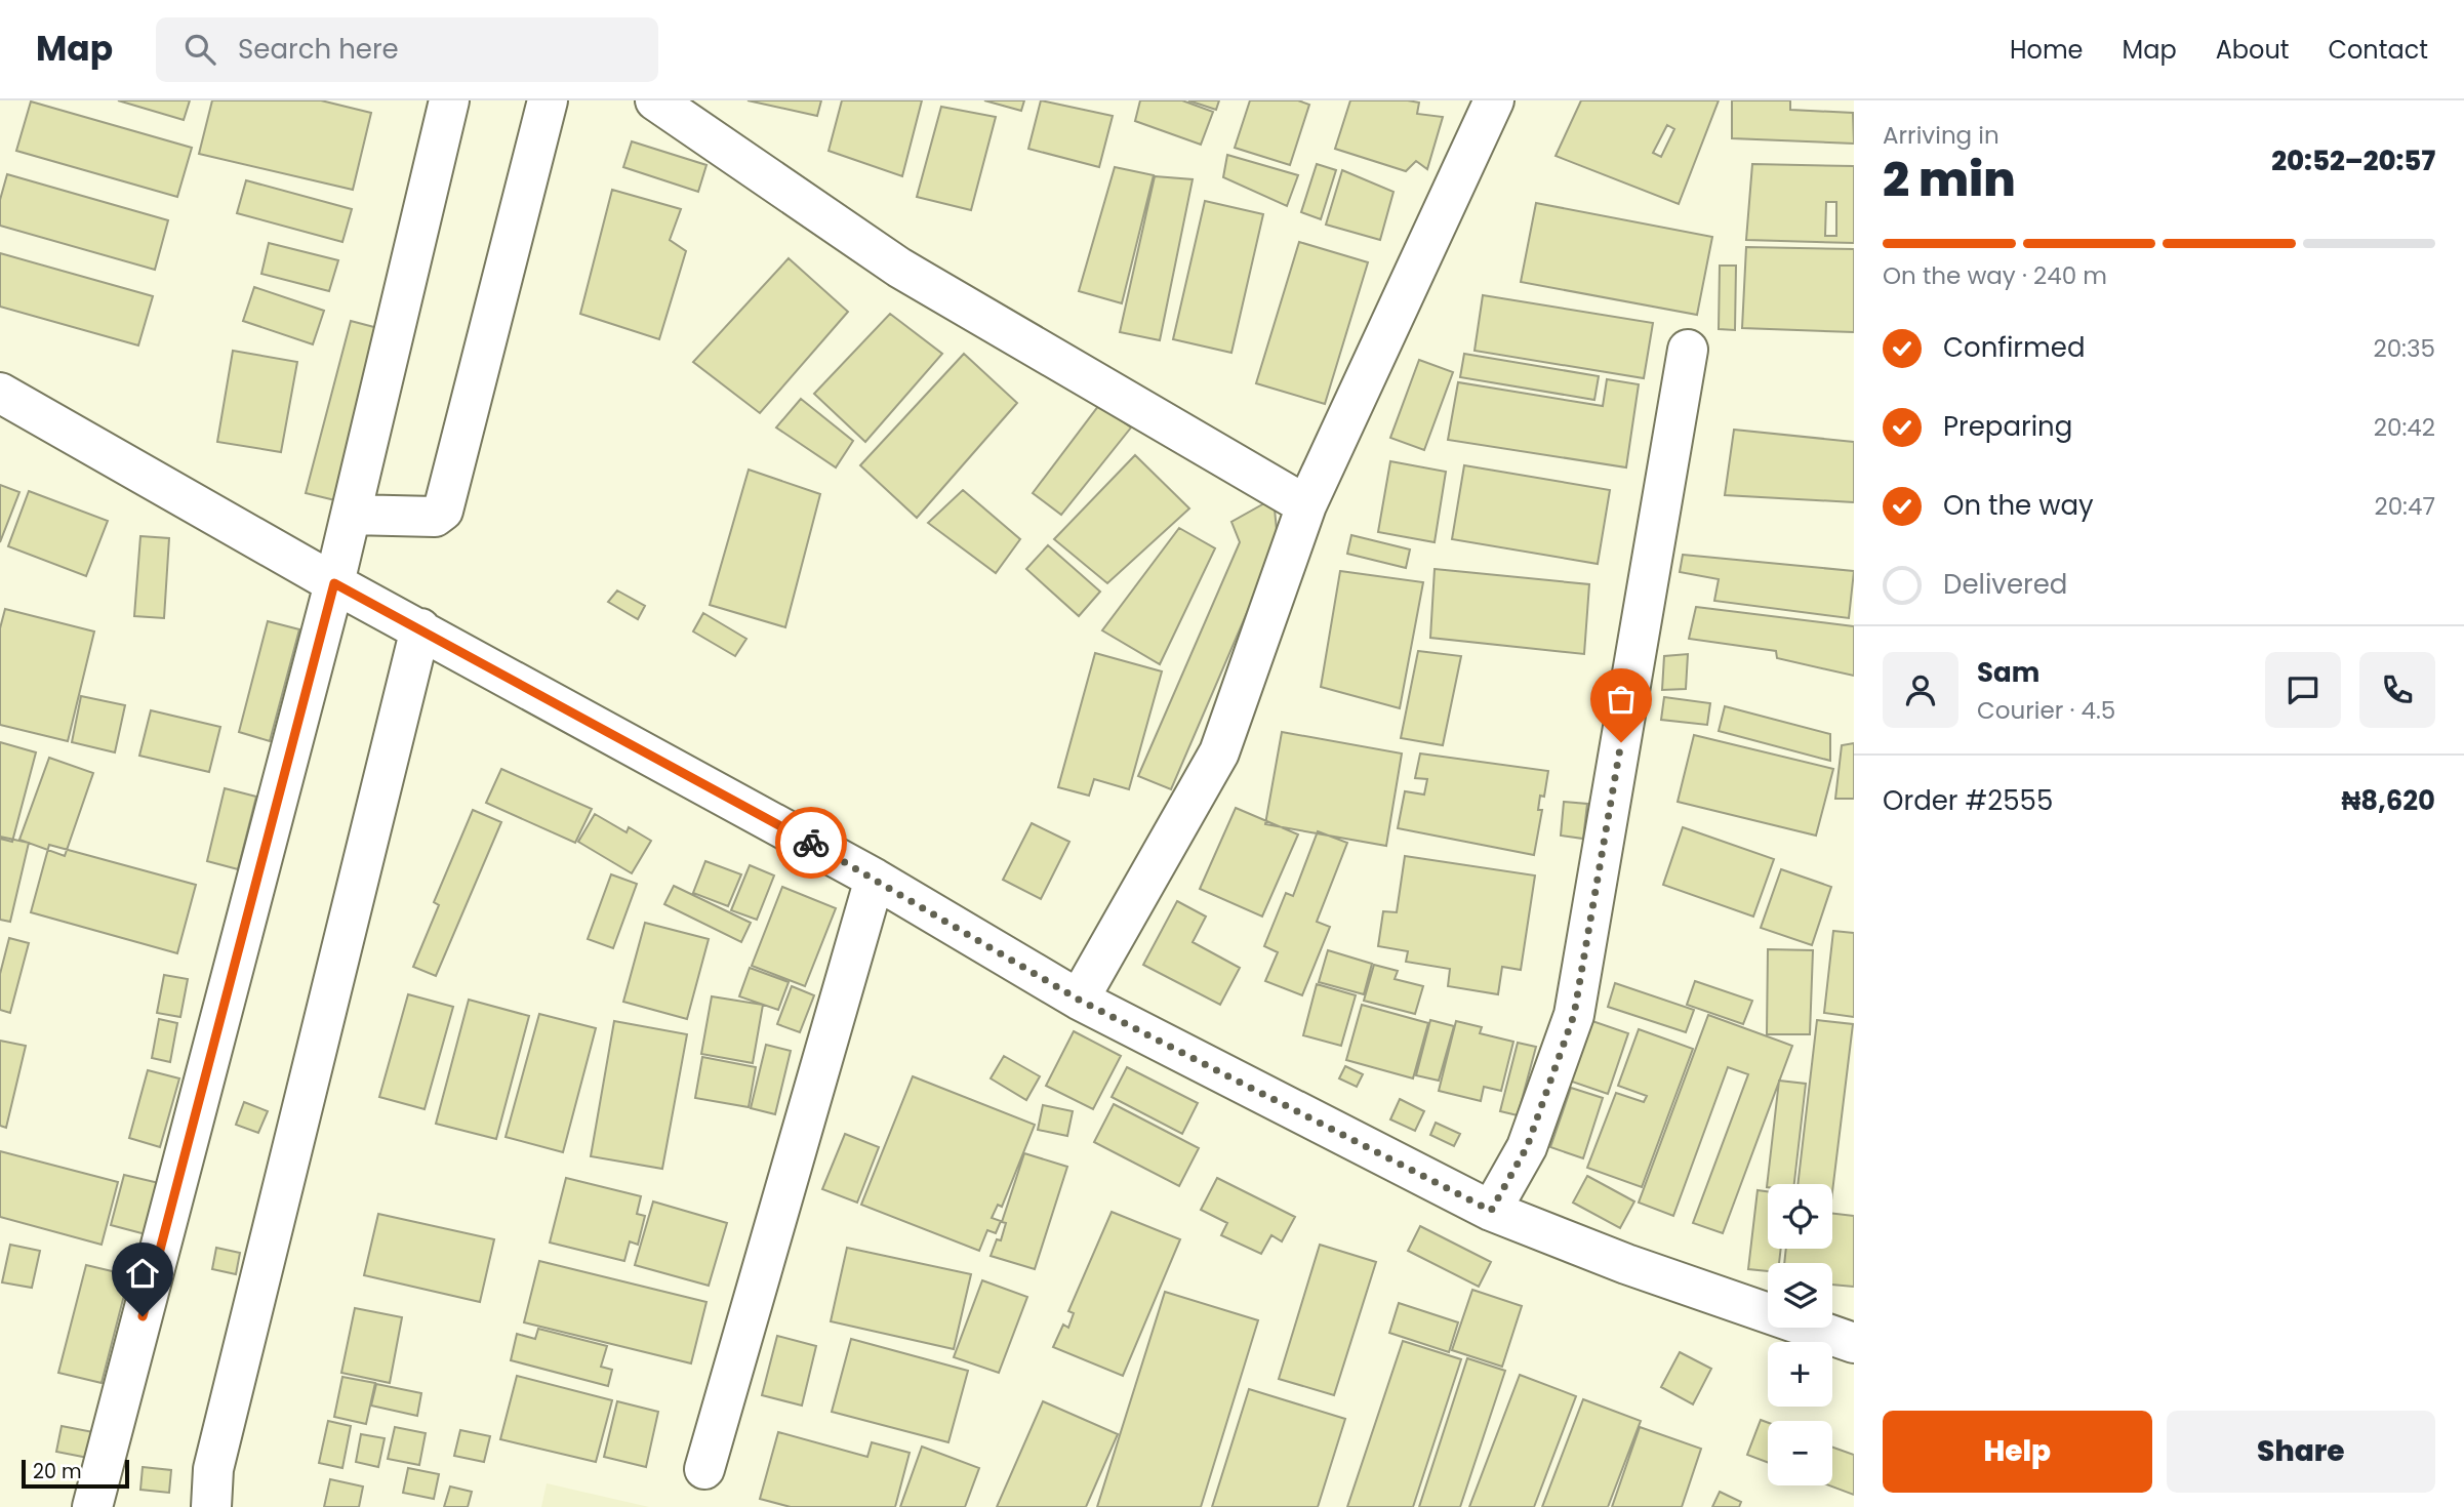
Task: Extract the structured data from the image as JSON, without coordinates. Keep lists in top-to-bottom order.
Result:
{
  "scale_bar": "20 m",
  "page": {
    "header": "Map",
    "search": "Search here",
    "nav": [
      "Home",
      "Map",
      "About",
      "Contact"
    ],
    "heading": ["2 min", "Arriving in", "20:52–20:57"],
    "panel": [
      "Sam",
      "Courier · 4.5",
      "Order #2555",
      "₦8,620"
    ],
    "bar": "On the way · 240 m",
    "list": [
      ["Confirmed", "20:35"],
      ["Preparing", "20:42"],
      ["On the way", "20:47"],
      "Delivered"
    ],
    "map_buttons": ["+", "−"],
    "buttons": ["Help", "Share"],
    "scale": "20 m"
  }
}
